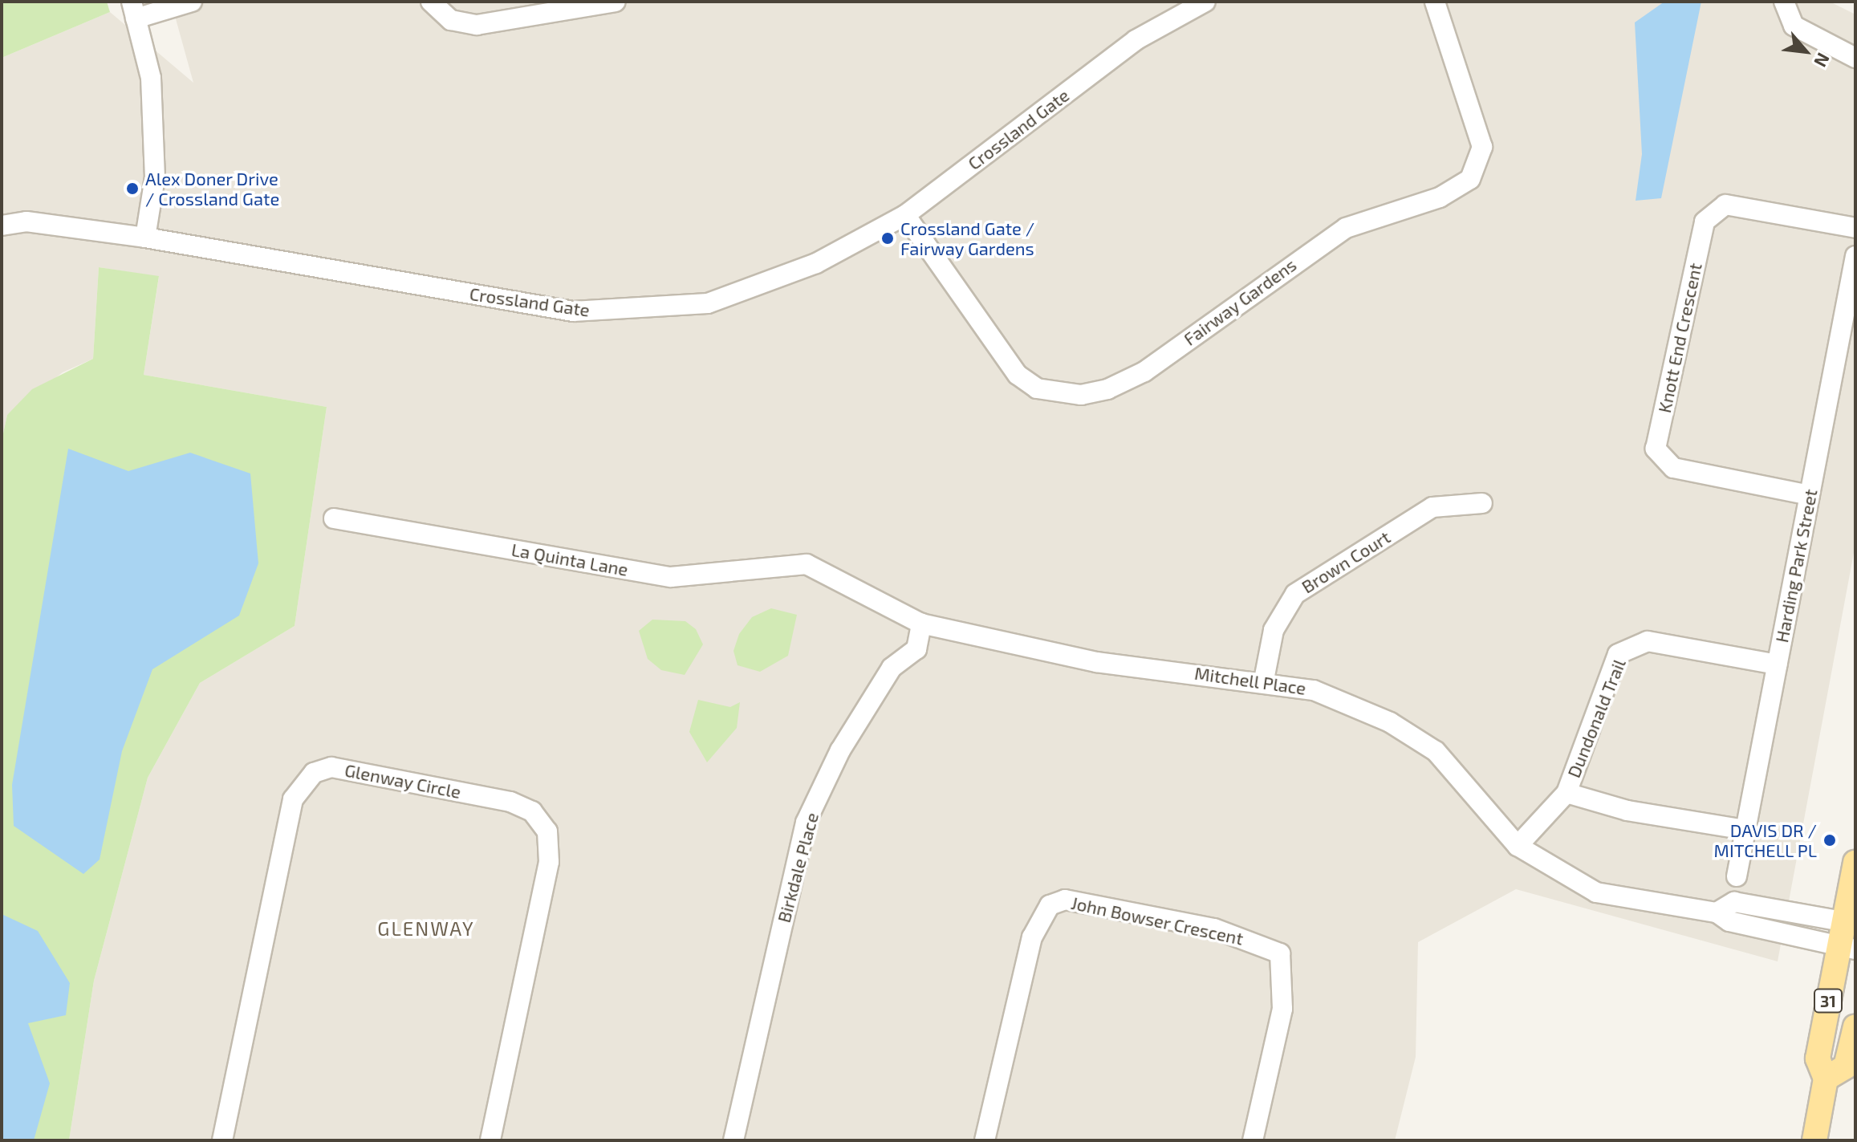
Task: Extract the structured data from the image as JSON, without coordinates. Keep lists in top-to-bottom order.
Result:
{
  "streets": {
    "main road": ["31"],
    "street": [
      "Crossland Gate",
      "Fairway Gardens",
      "Knott End Crescent",
      "La Quinta Lane",
      "Brown Court",
      "Harding Park Street",
      "Mitchell Place",
      "Dundonald Trail",
      "Glenway Circle",
      "Birkdale Place",
      "John Bowser Crescent"
    ]
  },
  "crossings": [
    ["Crossland Gate", "Fairway Gardens"],
    ["Knott End Crescent", "Harding Park Street"],
    ["La Quinta Lane", "Mitchell Place"],
    ["Brown Court", "Mitchell Place"],
    ["Harding Park Street", "Dundonald Trail"],
    ["Mitchell Place", "Dundonald Trail"],
    ["Mitchell Place", "Birkdale Place"],
    ["Mitchell Place", "31"]
  ],
  "districts": ["GLENWAY"],
  "places": ["Alex Doner Drive / Crossland Gate", "Crossland Gate / Fairway Gardens", "DAVIS DR / MITCHELL PL"],
  "north": "bottom right"
}
